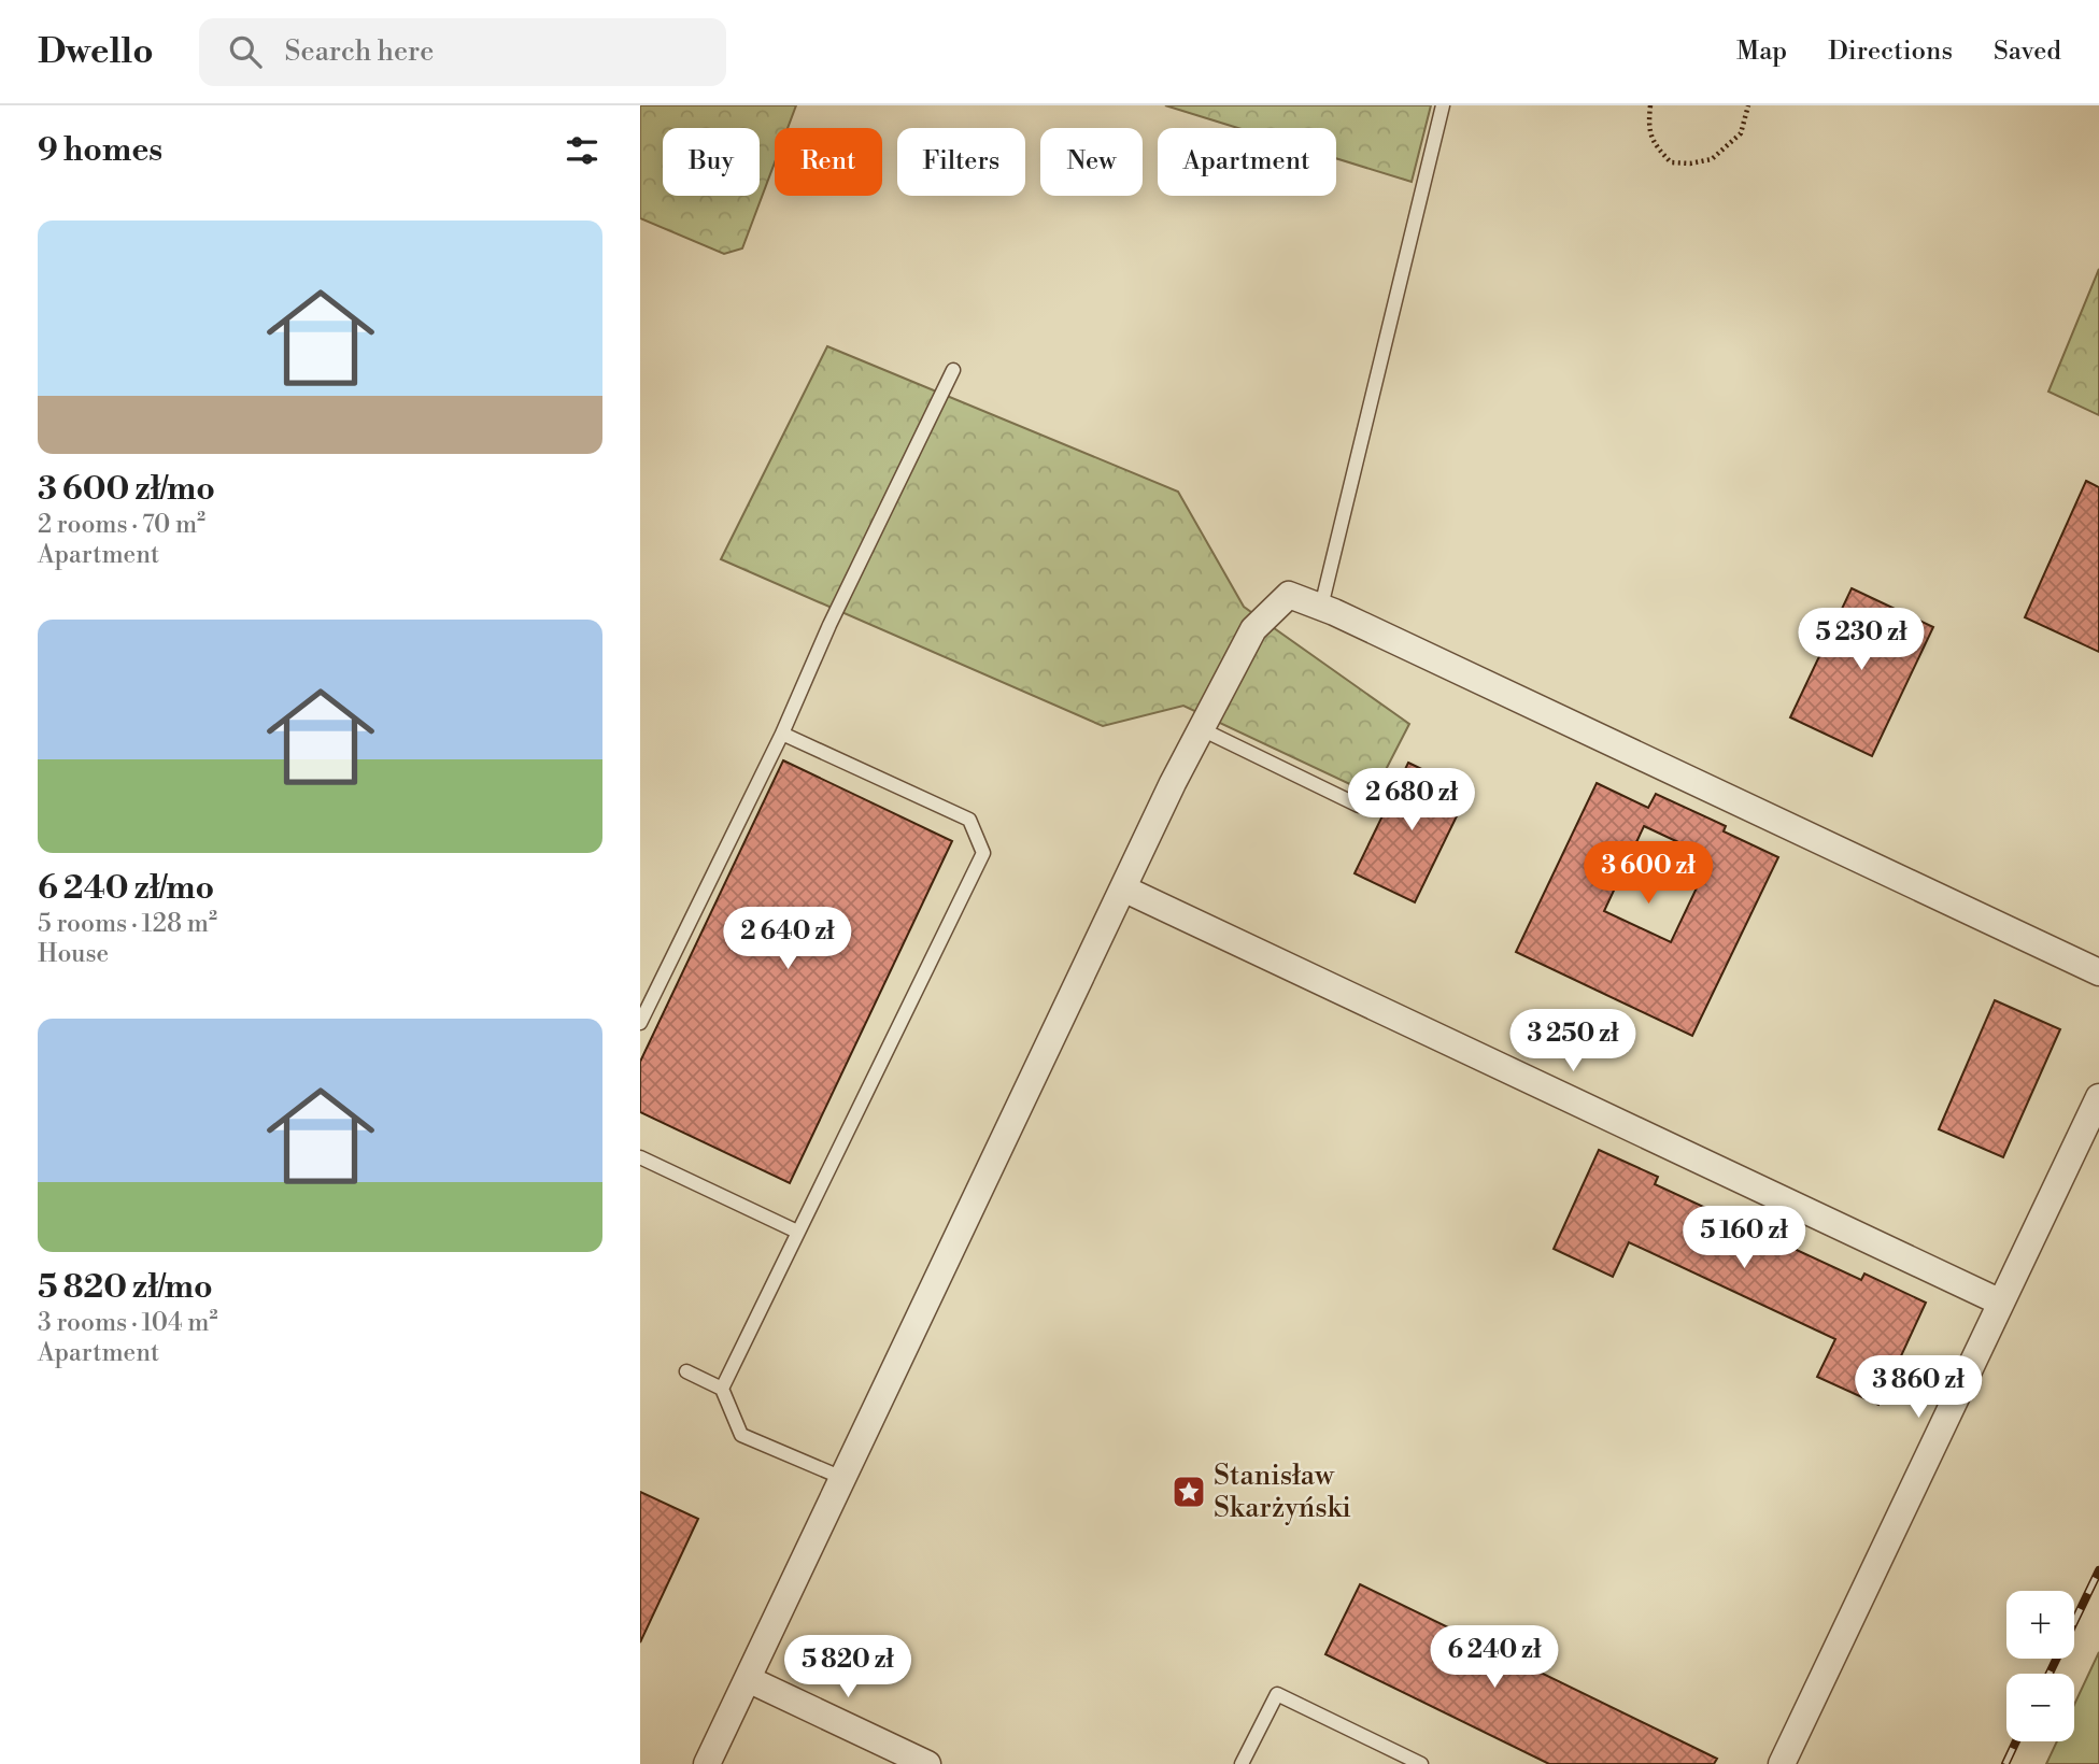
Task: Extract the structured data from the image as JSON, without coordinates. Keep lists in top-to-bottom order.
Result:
{
  "places": {
    "place": ["Stanisław Skarżyński"]
  },
  "page": {
    "header": "Dwello",
    "search": "Search here",
    "nav": ["Map", "Directions", "Saved"],
    "heading": "9 homes",
    "chip": [
      "Buy",
      "Rent",
      "Filters",
      "New",
      "Apartment"
    ],
    "list": [
      {
        "name": "3 600 zł/mo",
        "note": "2 rooms · 70 m² · Apartment"
      },
      {
        "name": "6 240 zł/mo",
        "note": "5 rooms · 128 m² · House"
      },
      {
        "name": "5 820 zł/mo",
        "note": "3 rooms · 104 m² · Apartment"
      }
    ],
    "price": [
      "5 230 zł",
      "2 680 zł",
      "3 600 zł",
      "2 640 zł",
      "3 250 zł",
      "5 160 zł",
      "3 860 zł",
      "6 240 zł",
      "5 820 zł"
    ],
    "map_buttons": ["+", "−"]
  }
}
